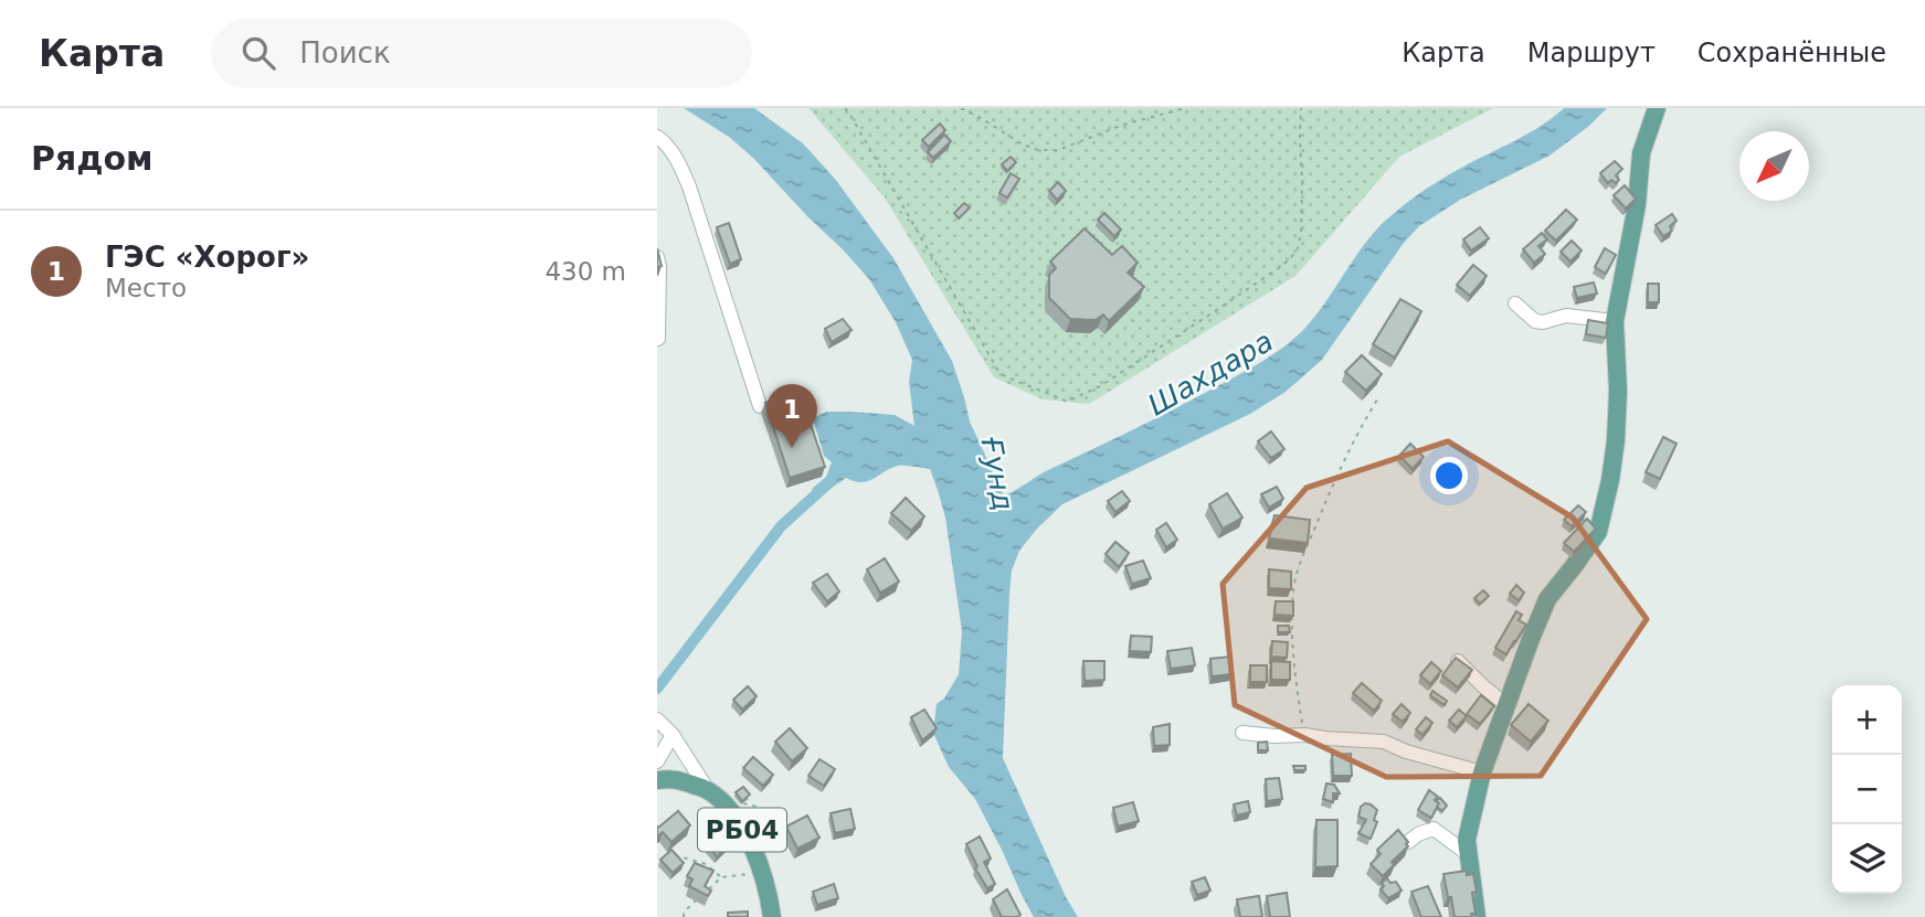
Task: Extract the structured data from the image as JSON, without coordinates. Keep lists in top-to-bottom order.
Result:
{
  "streets": {
    "main road": ["РБ04"]
  },
  "water": ["Шахдара", "Ғунд"],
  "north": "bottom left",
  "page": {
    "header": "Карта",
    "search": "Поиск",
    "nav": ["Карта", "Маршрут", "Сохранённые"],
    "heading": "Рядом",
    "list": [
      {
        "mark": "1",
        "name": "ГЭС «Хорог»",
        "note": "Место",
        "value": "430 m"
      }
    ],
    "pins": "1",
    "map_buttons": ["+", "−"]
  }
}
